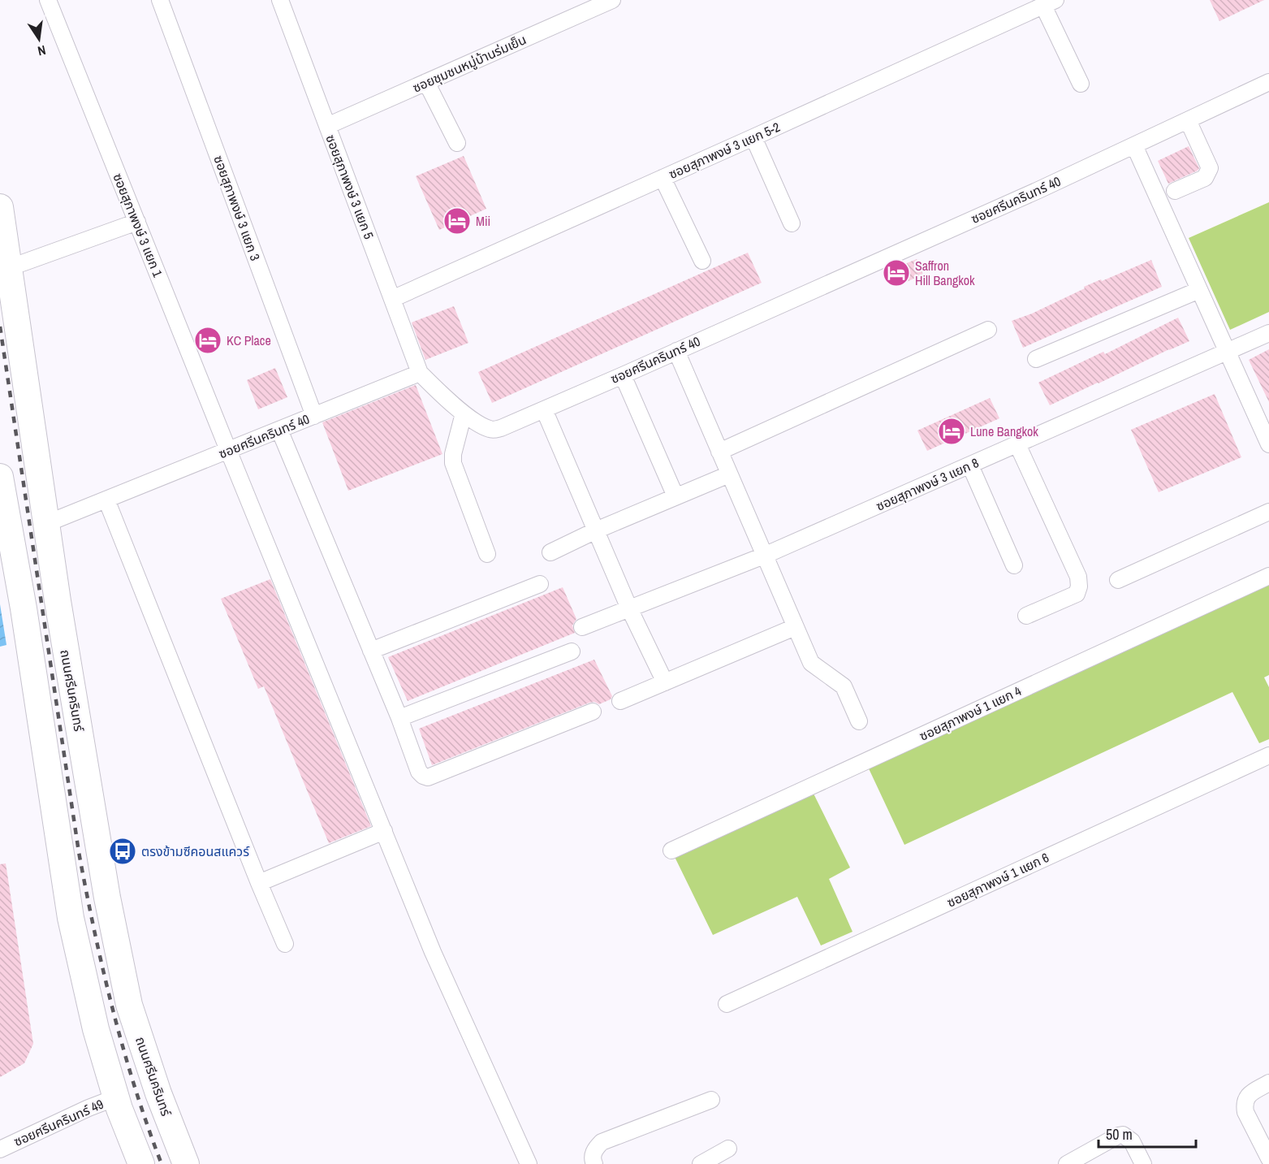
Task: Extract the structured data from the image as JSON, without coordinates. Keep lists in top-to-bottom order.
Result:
{
  "streets": {
    "main road": ["ถนนศรีนครินทร์"],
    "street": [
      "ซอยชุมชนหมู่บ้านร่มเย็น",
      "ซอยสุภาพงษ์ 3 แยก 5-2",
      "ซอยสุภาพงษ์ 3 แยก 5",
      "ซอยศรีนครินทร์ 40",
      "ซอยสุภาพงษ์ 3 แยก 3",
      "ซอยสุภาพงษ์ 3 แยก 1",
      "ซอยสุภาพงษ์ 3 แยก 8",
      "ซอยสุภาพงษ์ 1 แยก 4",
      "ซอยสุภาพงษ์ 1 แยก 6",
      "ซอยศรีนครินทร์ 49"
    ]
  },
  "crossings": [
    ["ซอยชุมชนหมู่บ้านร่มเย็น", "ซอยสุภาพงษ์ 3 แยก 5"],
    ["ซอยสุภาพงษ์ 3 แยก 5-2", "ซอยสุภาพงษ์ 3 แยก 5"],
    ["ซอยสุภาพงษ์ 3 แยก 5", "ซอยศรีนครินทร์ 40"],
    ["ซอยศรีนครินทร์ 40", "ซอยสุภาพงษ์ 3 แยก 3"],
    ["ซอยศรีนครินทร์ 40", "ซอยสุภาพงษ์ 3 แยก 1"],
    ["ซอยศรีนครินทร์ 40", "ถนนศรีนครินทร์"]
  ],
  "places": {
    "hotel": [
      "Mii",
      "Saffron Hill Bangkok",
      "KC Place",
      "Lune Bangkok"
    ],
    "bus stop": ["ตรงข้ามซีคอนสแควร์"]
  },
  "scale_bar": "50 m",
  "north": "bottom"
}
